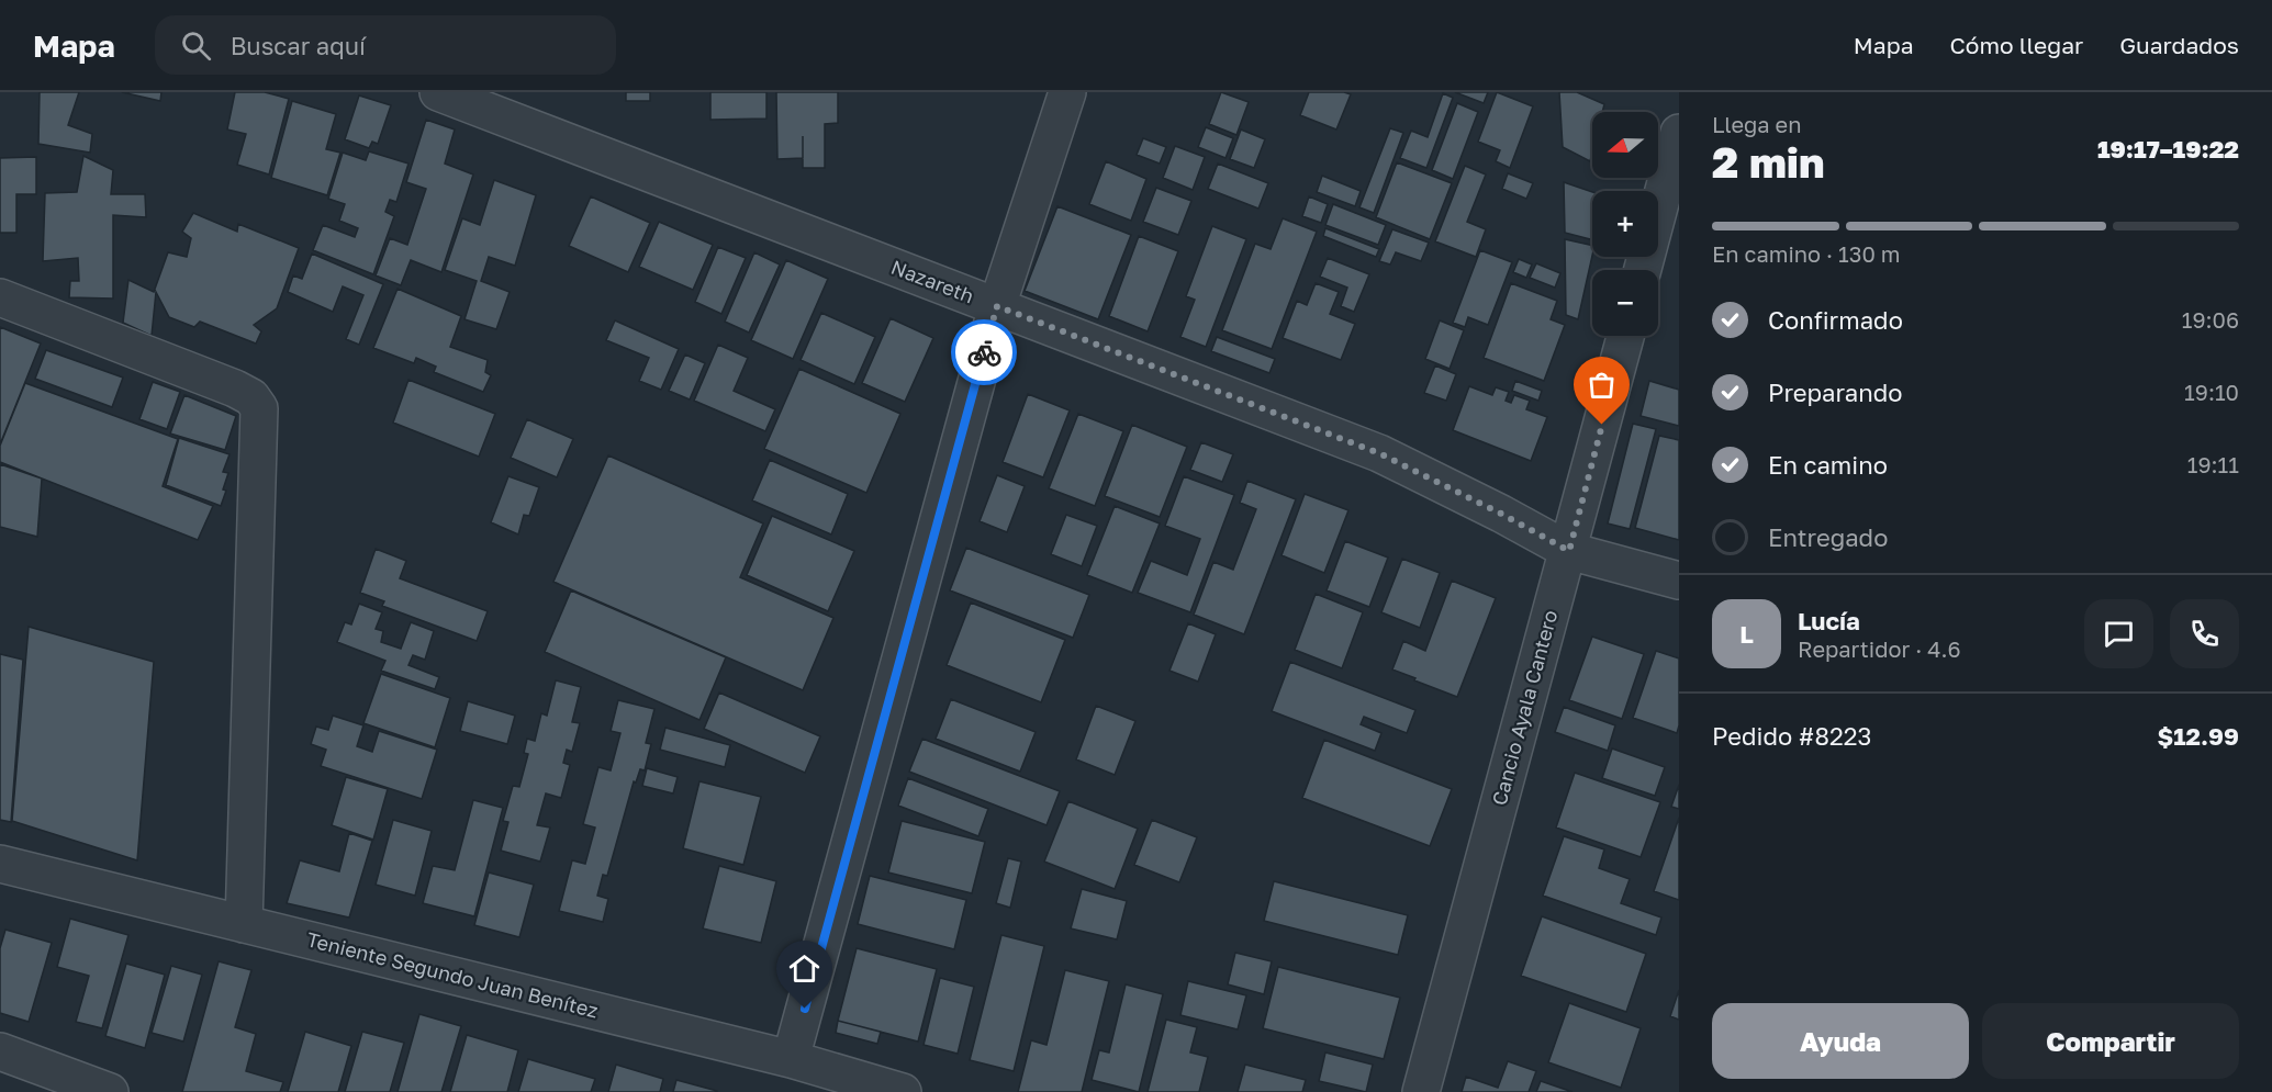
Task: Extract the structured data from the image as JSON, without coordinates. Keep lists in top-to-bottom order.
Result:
{
  "streets": {
    "street": ["Nazareth", "Cancio Ayala Cantero", "Teniente Segundo Juan Benítez"]
  },
  "crossings": [
    ["Nazareth", "Cancio Ayala Cantero"]
  ],
  "north": "left",
  "page": {
    "header": "Mapa",
    "search": "Buscar aquí",
    "nav": ["Mapa", "Cómo llegar", "Guardados"],
    "heading": ["2 min", "Llega en", "19:17–19:22"],
    "panel": [
      "Lucía",
      "Repartidor · 4.6",
      "Pedido #8223",
      "$12.99"
    ],
    "map_buttons": ["+", "−"],
    "bar": "En camino · 130 m",
    "list": [
      ["Confirmado", "19:06"],
      ["Preparando", "19:10"],
      ["En camino", "19:11"],
      "Entregado"
    ],
    "round": "L",
    "buttons": ["Ayuda", "Compartir"]
  }
}
